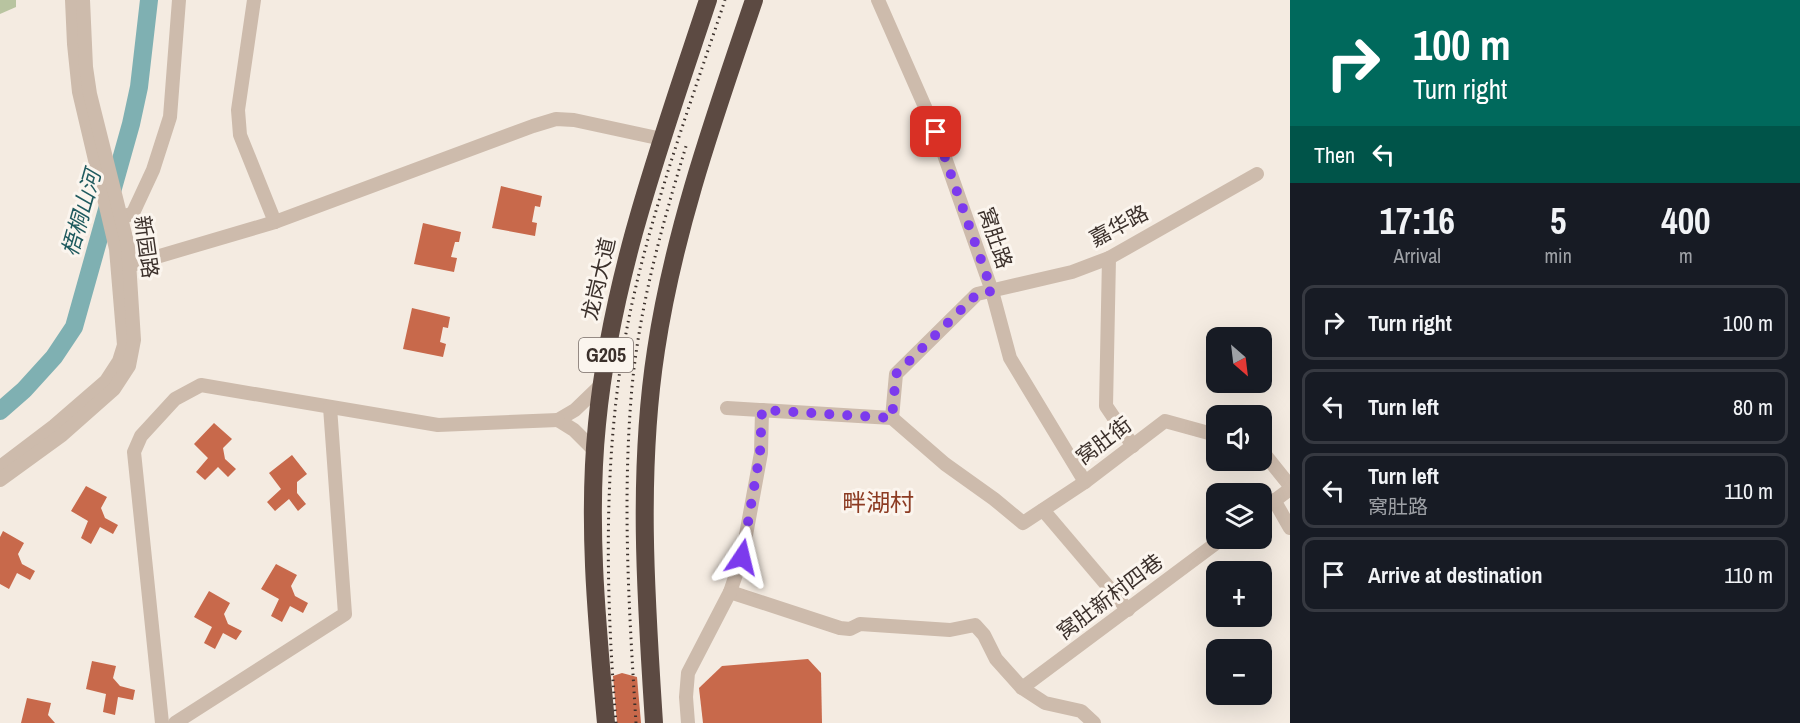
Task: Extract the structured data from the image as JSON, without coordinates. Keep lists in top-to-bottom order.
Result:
{
  "streets": {
    "highway": ["龙岗大道", "G205"],
    "street": [
      "嘉华路",
      "窝肚路",
      "新园路",
      "窝肚街",
      "窝肚新村四巷"
    ]
  },
  "crossings": [
    ["嘉华路", "窝肚路"],
    ["嘉华路", "窝肚街"],
    ["窝肚路", "窝肚街"]
  ],
  "districts": ["畔湖村"],
  "water": ["梧桐山河"],
  "north": "bottom right",
  "page": {
    "turn": ["100 m", "Turn right"],
    "then": "Then",
    "eta": [
      "17:16",
      "Arrival",
      "5",
      "min",
      "400",
      "m"
    ],
    "list": [
      {
        "name": "Turn right",
        "value": "100 m"
      },
      {
        "name": "Turn left",
        "value": "80 m"
      },
      {
        "name": "Turn left",
        "note": "窝肚路",
        "value": "110 m"
      },
      {
        "name": "Arrive at destination",
        "value": "110 m"
      }
    ],
    "map_buttons": ["+", "−"]
  }
}
